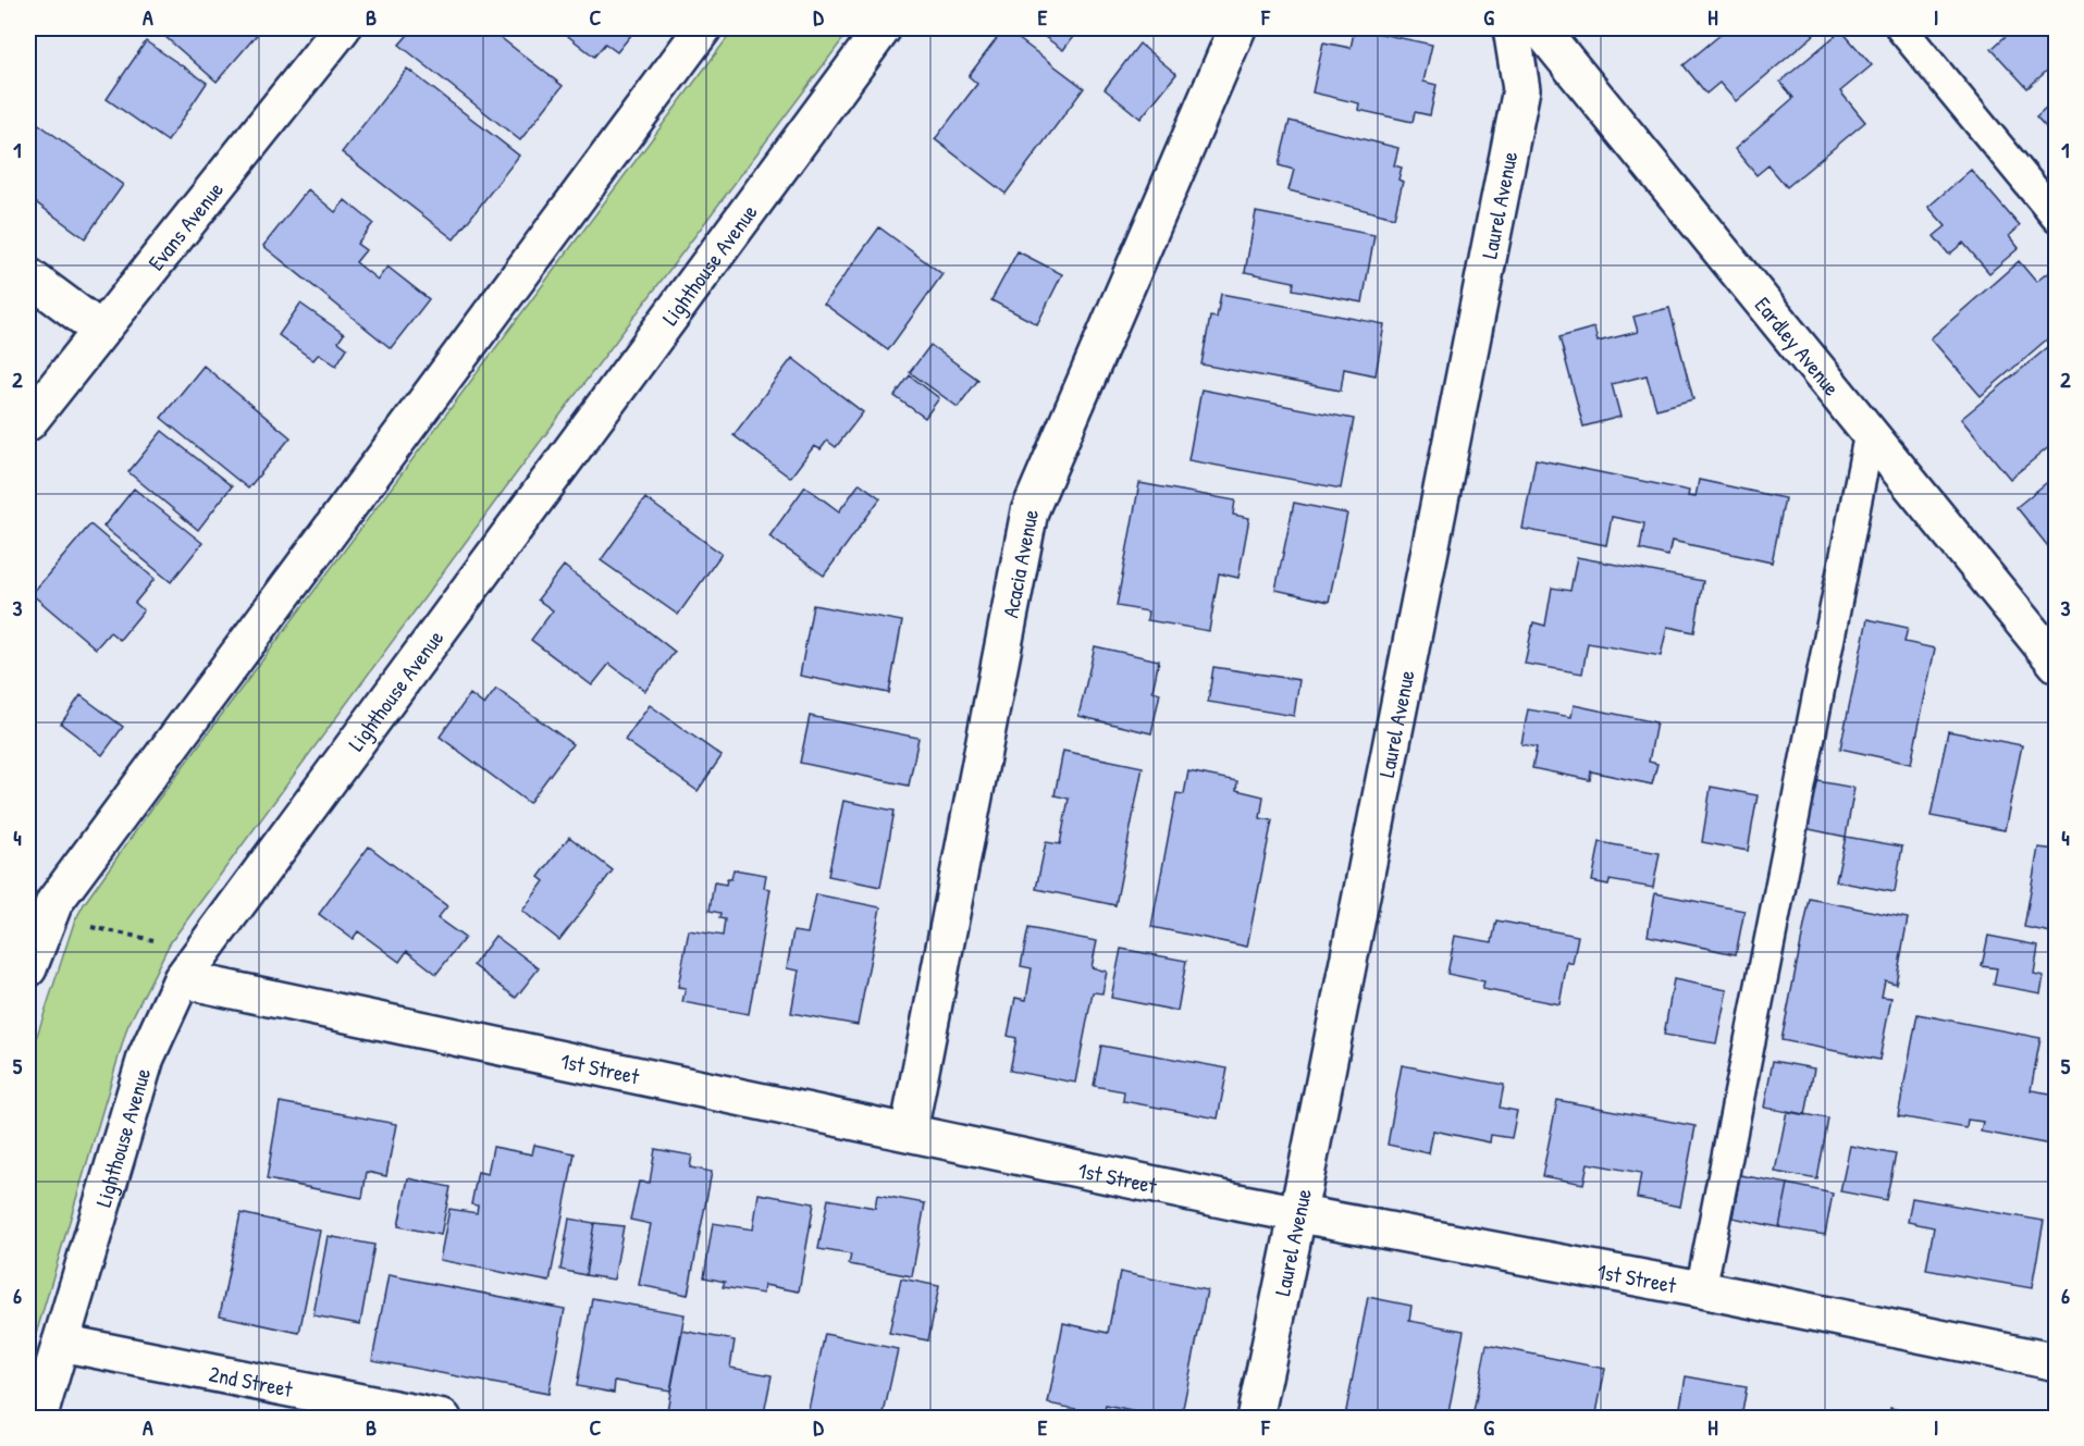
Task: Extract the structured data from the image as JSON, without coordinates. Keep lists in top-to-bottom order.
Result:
{
  "streets": {
    "street": [
      "Laurel Avenue",
      "Evans Avenue",
      "Lighthouse Avenue",
      "Eardley Avenue",
      "Acacia Avenue",
      "1st Street",
      "2nd Street"
    ]
  },
  "crossings": [
    ["Laurel Avenue", "1st Street"],
    ["Lighthouse Avenue", "1st Street"],
    ["Lighthouse Avenue", "2nd Street"],
    ["Acacia Avenue", "1st Street"]
  ],
  "grid": {
    "columns": [
      "A",
      "B",
      "C",
      "D",
      "E",
      "F",
      "G",
      "H",
      "I"
    ],
    "rows": [
      "1",
      "2",
      "3",
      "4",
      "5",
      "6"
    ]
  }
}
